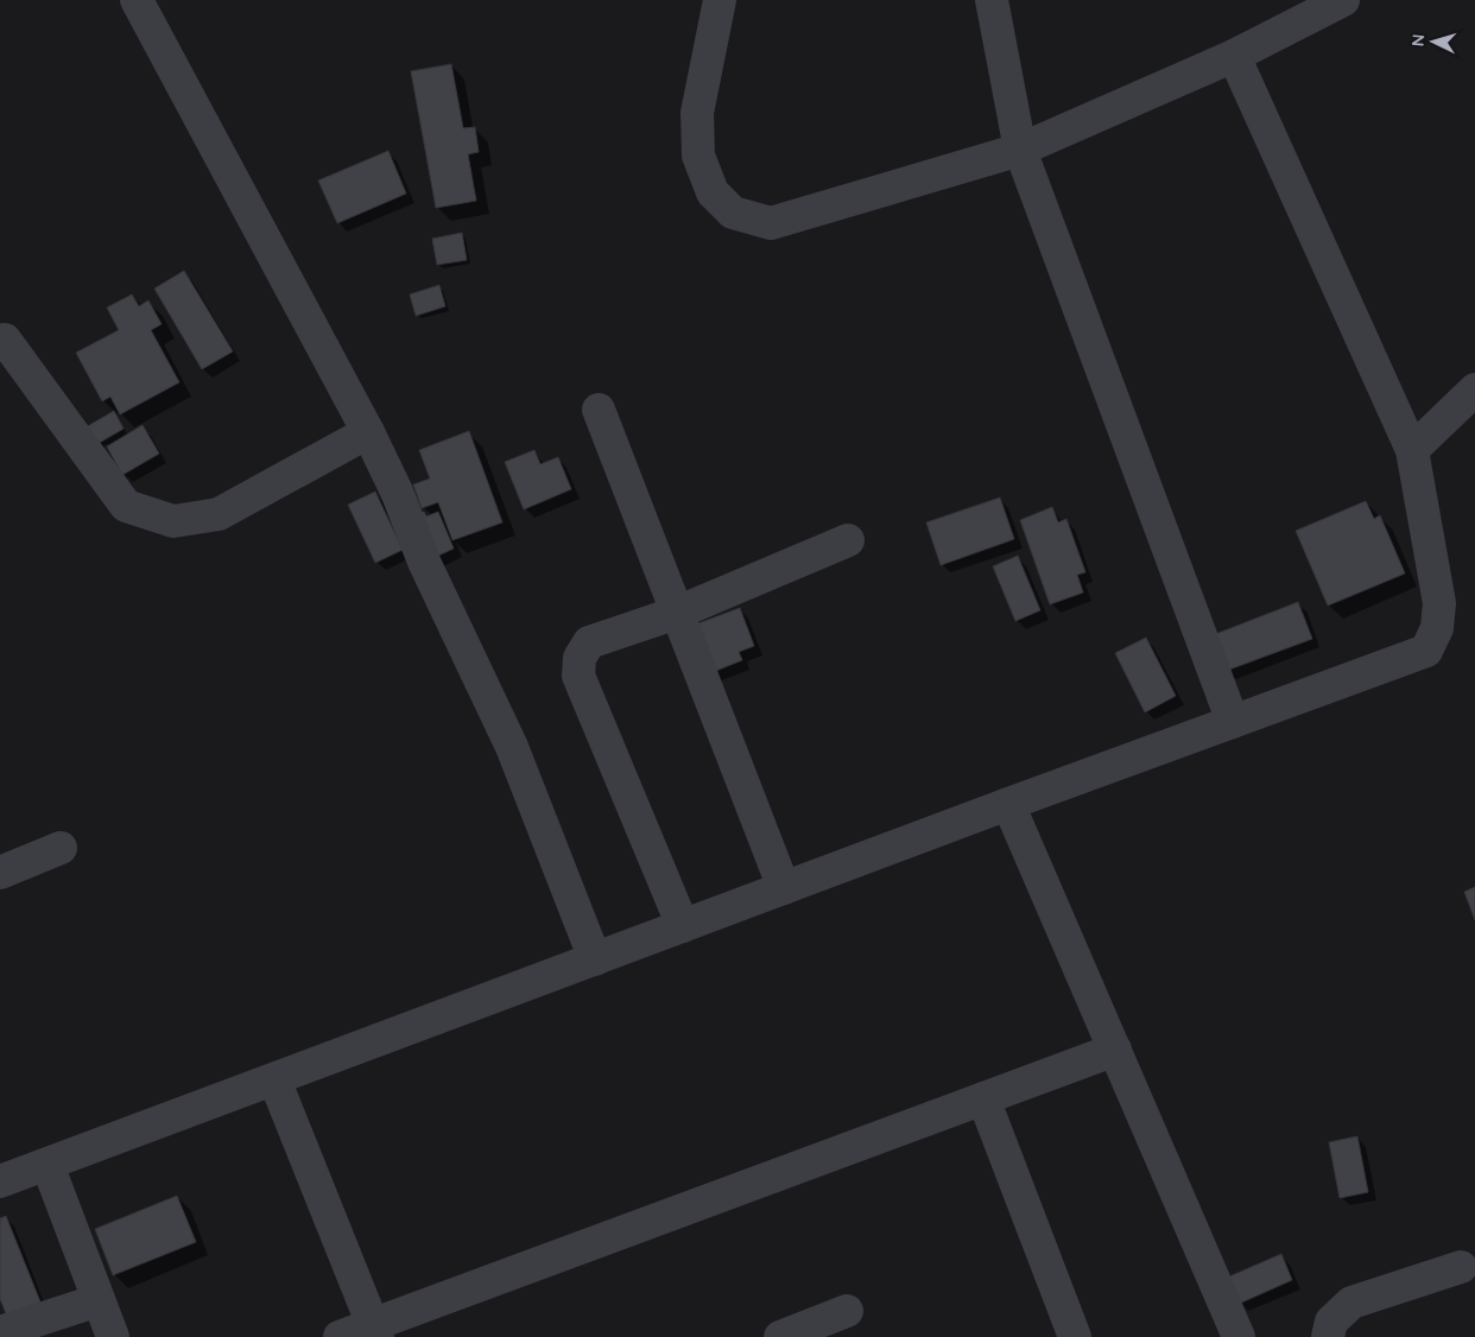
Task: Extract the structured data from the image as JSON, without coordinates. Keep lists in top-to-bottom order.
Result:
{
  "north": "left"
}
